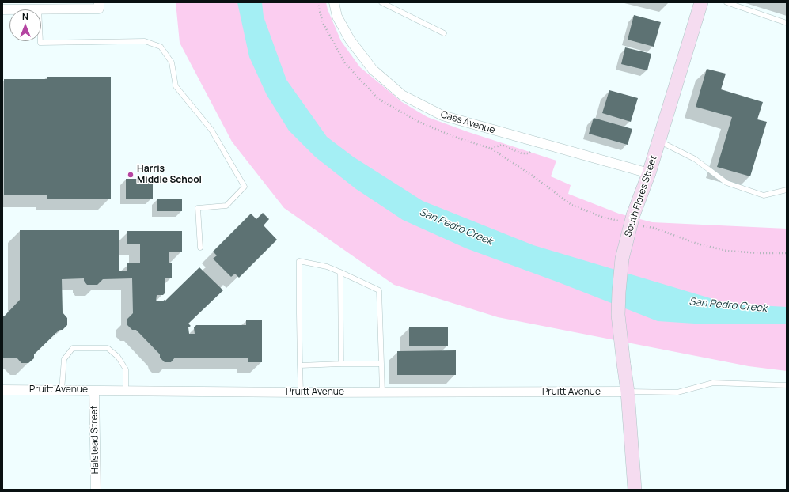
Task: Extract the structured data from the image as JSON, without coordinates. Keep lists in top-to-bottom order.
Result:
{
  "streets": {
    "main road": ["South Flores Street"],
    "street": ["Cass Avenue", "Pruitt Avenue", "Halstead Street"]
  },
  "crossings": [
    ["Cass Avenue", "South Flores Street"],
    ["South Flores Street", "Pruitt Avenue"],
    ["Pruitt Avenue", "Halstead Street"]
  ],
  "water": ["San Pedro Creek"],
  "places": ["Harris Middle School"],
  "north": "top"
}
